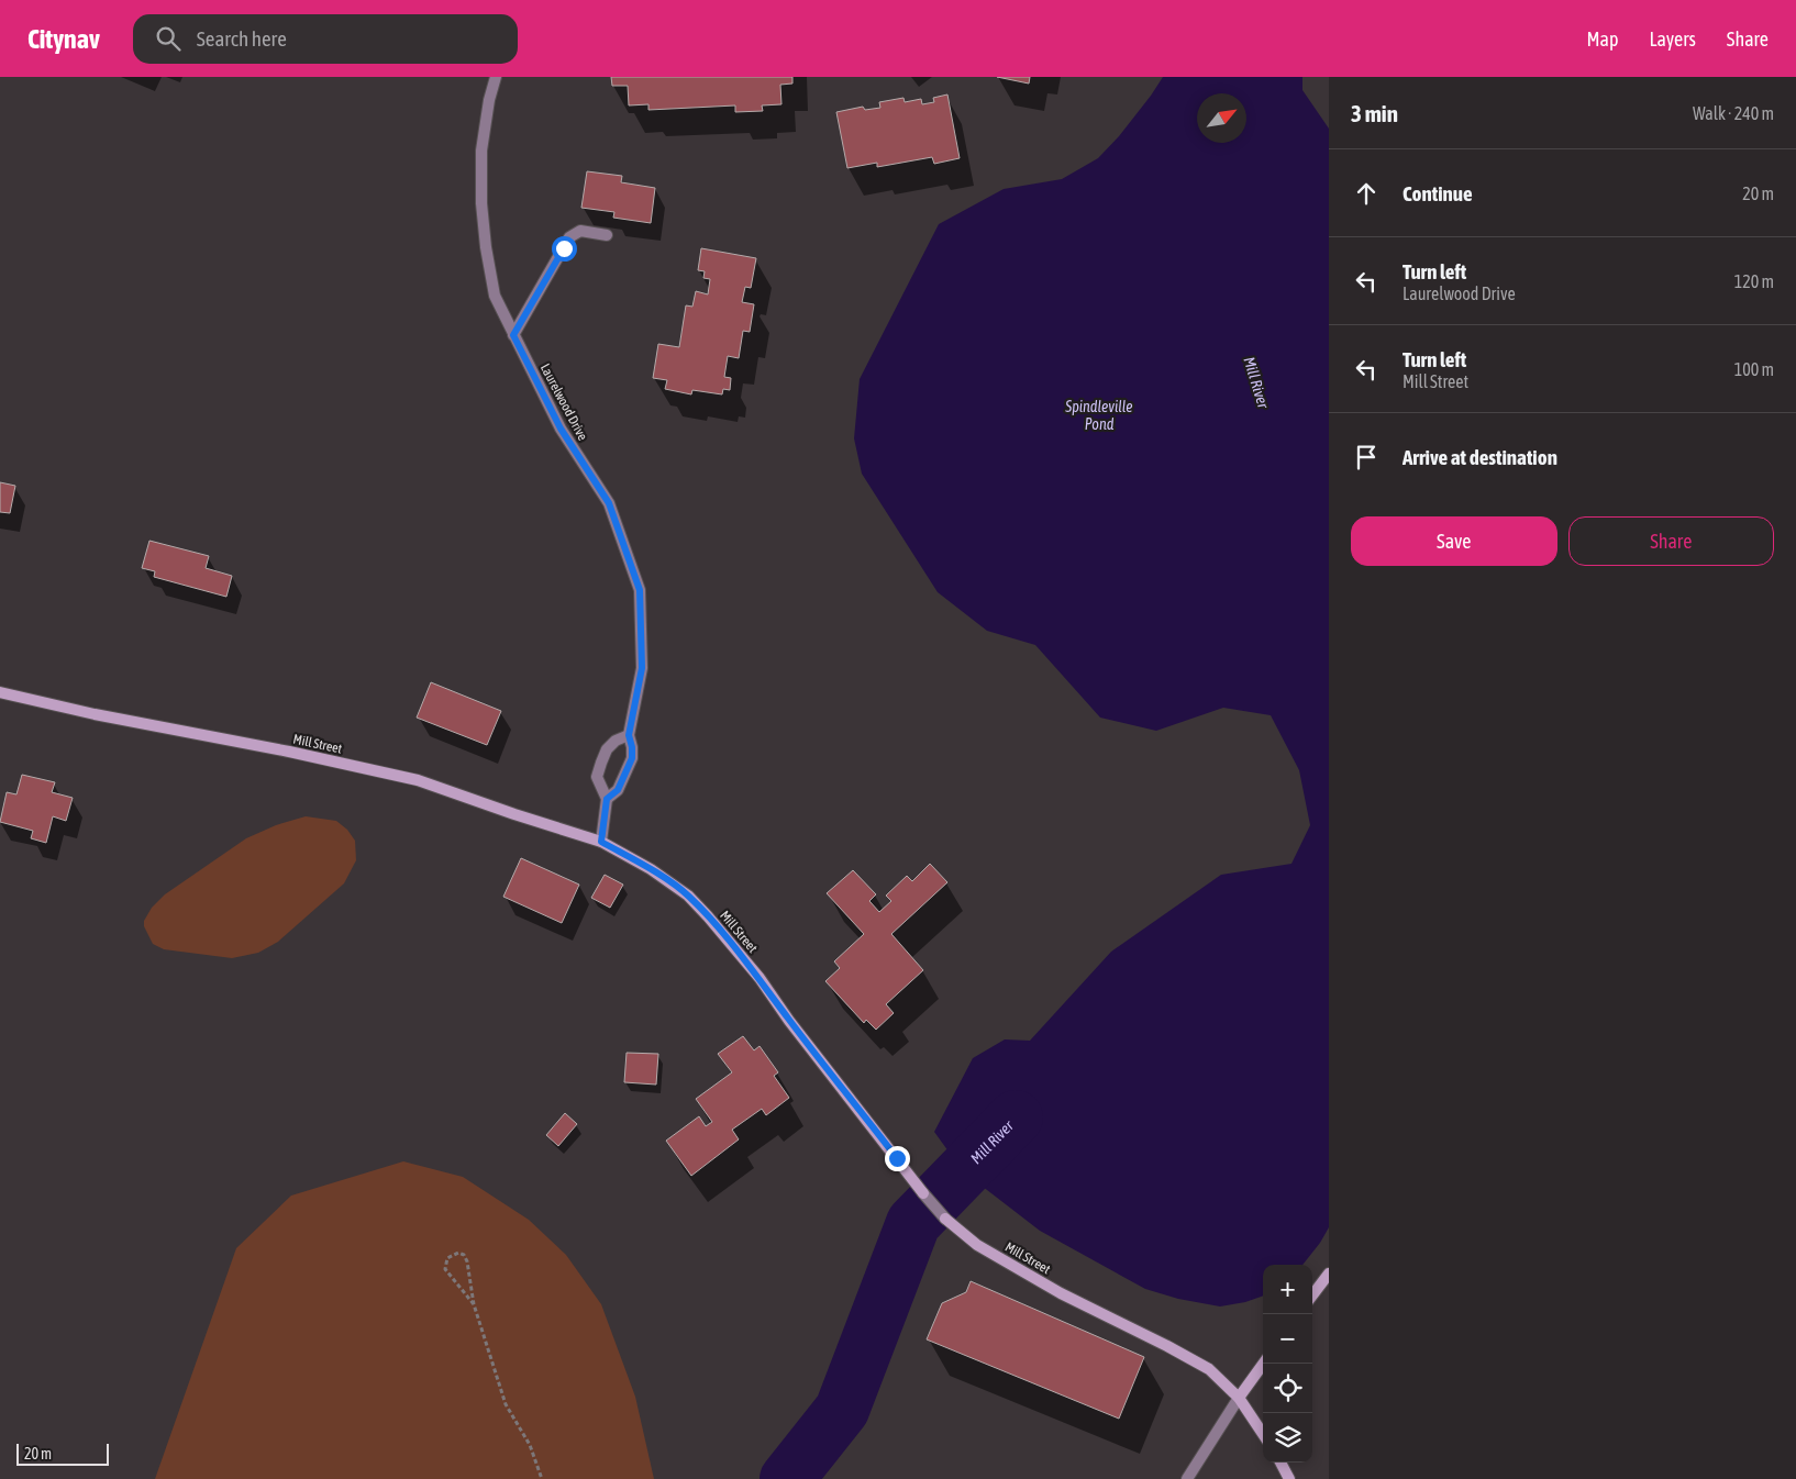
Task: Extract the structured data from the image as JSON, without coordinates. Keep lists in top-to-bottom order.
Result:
{
  "streets": {
    "street": ["Laurelwood Drive", "Mill Street"]
  },
  "water": ["Mill River", "Spindleville Pond"],
  "scale_bar": "20 m",
  "north": "top right",
  "page": {
    "header": "Citynav",
    "search": "Search here",
    "nav": ["Map", "Layers", "Share"],
    "heading": ["3 min", "Walk · 240 m"],
    "list": [
      ["Continue", "20 m"],
      ["Turn left", "Laurelwood Drive", "120 m"],
      ["Turn left", "Mill Street", "100 m"],
      "Arrive at destination"
    ],
    "buttons": ["Save", "Share"],
    "map_buttons": ["+", "−"],
    "scale": "20 m"
  }
}
